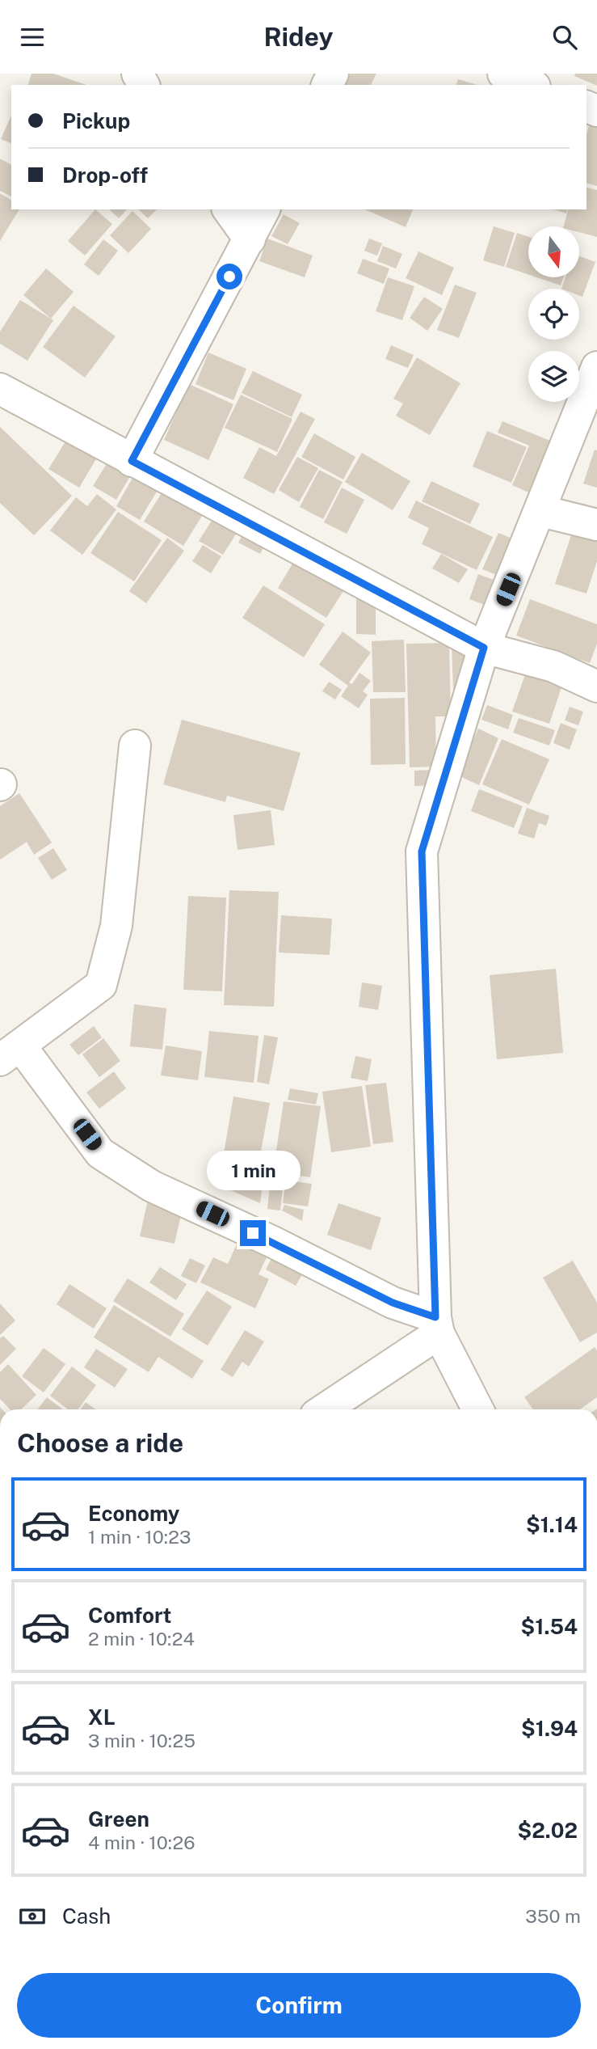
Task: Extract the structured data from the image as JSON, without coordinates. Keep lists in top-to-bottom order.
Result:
{
  "north": "bottom",
  "page": {
    "header": "Ridey",
    "banner": ["Pickup", "Drop-off"],
    "bubble": "1 min",
    "heading": "Choose a ride",
    "list": [
      {
        "name": "Economy",
        "note": "1 min · 10:23",
        "value": "$1.14"
      },
      {
        "name": "Comfort",
        "note": "2 min · 10:24",
        "value": "$1.54"
      },
      {
        "name": "XL",
        "note": "3 min · 10:25",
        "value": "$1.94"
      },
      {
        "name": "Green",
        "note": "4 min · 10:26",
        "value": "$2.02"
      }
    ],
    "pay": ["Cash", "350 m"],
    "buttons": "Confirm"
  }
}
